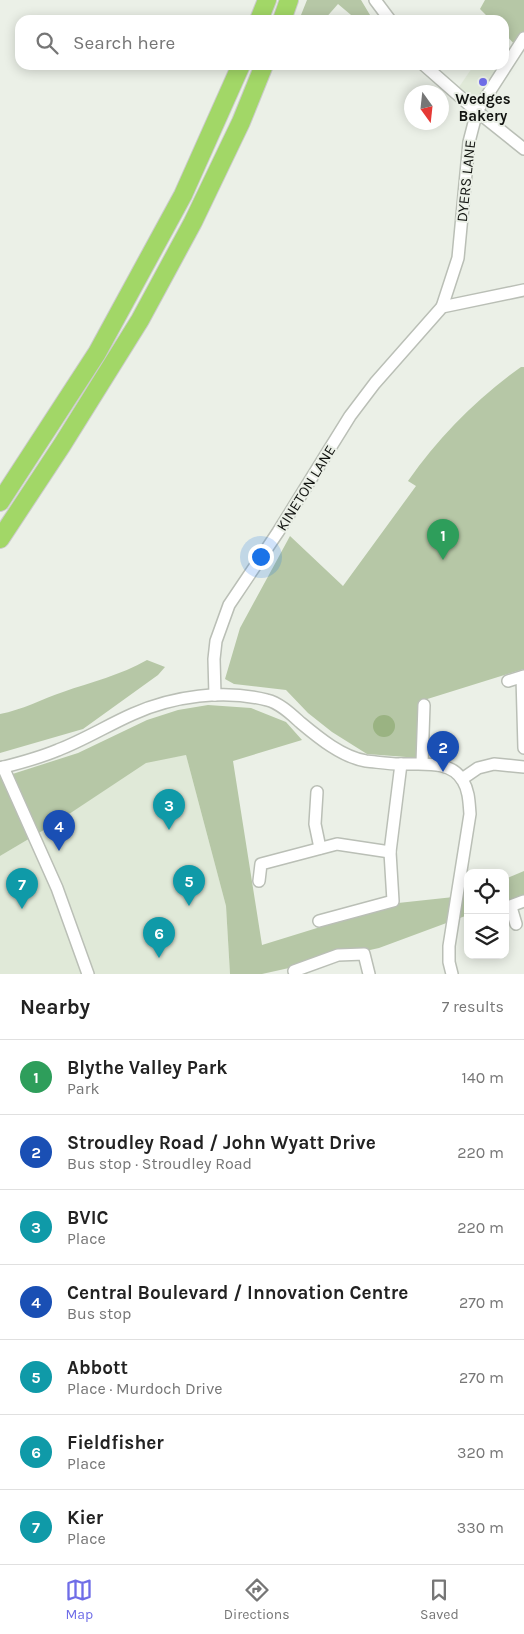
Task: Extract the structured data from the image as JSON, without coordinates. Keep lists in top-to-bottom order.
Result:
{
  "streets": {
    "street": ["DYERS LANE", "KINETON LANE"]
  },
  "crossings": [
    ["DYERS LANE", "KINETON LANE"]
  ],
  "places": ["Wedges Bakery"],
  "north": "bottom",
  "page": {
    "search": "Search here",
    "pins": [
      "1",
      "2",
      "3",
      "4",
      "5",
      "7",
      "6"
    ],
    "heading": ["Nearby", "7 results"],
    "list": [
      {
        "mark": "1",
        "name": "Blythe Valley Park",
        "note": "Park",
        "value": "140 m"
      },
      {
        "mark": "2",
        "name": "Stroudley Road / John Wyatt Drive",
        "note": "Bus stop · Stroudley Road",
        "value": "220 m"
      },
      {
        "mark": "3",
        "name": "BVIC",
        "note": "Place",
        "value": "220 m"
      },
      {
        "mark": "4",
        "name": "Central Boulevard / Innovation Centre",
        "note": "Bus stop",
        "value": "270 m"
      },
      {
        "mark": "5",
        "name": "Abbott",
        "note": "Place · Murdoch Drive",
        "value": "270 m"
      },
      {
        "mark": "6",
        "name": "Fieldfisher",
        "note": "Place",
        "value": "320 m"
      },
      {
        "mark": "7",
        "name": "Kier",
        "note": "Place",
        "value": "330 m"
      }
    ],
    "nav": ["Map", "Directions", "Saved"]
  }
}
